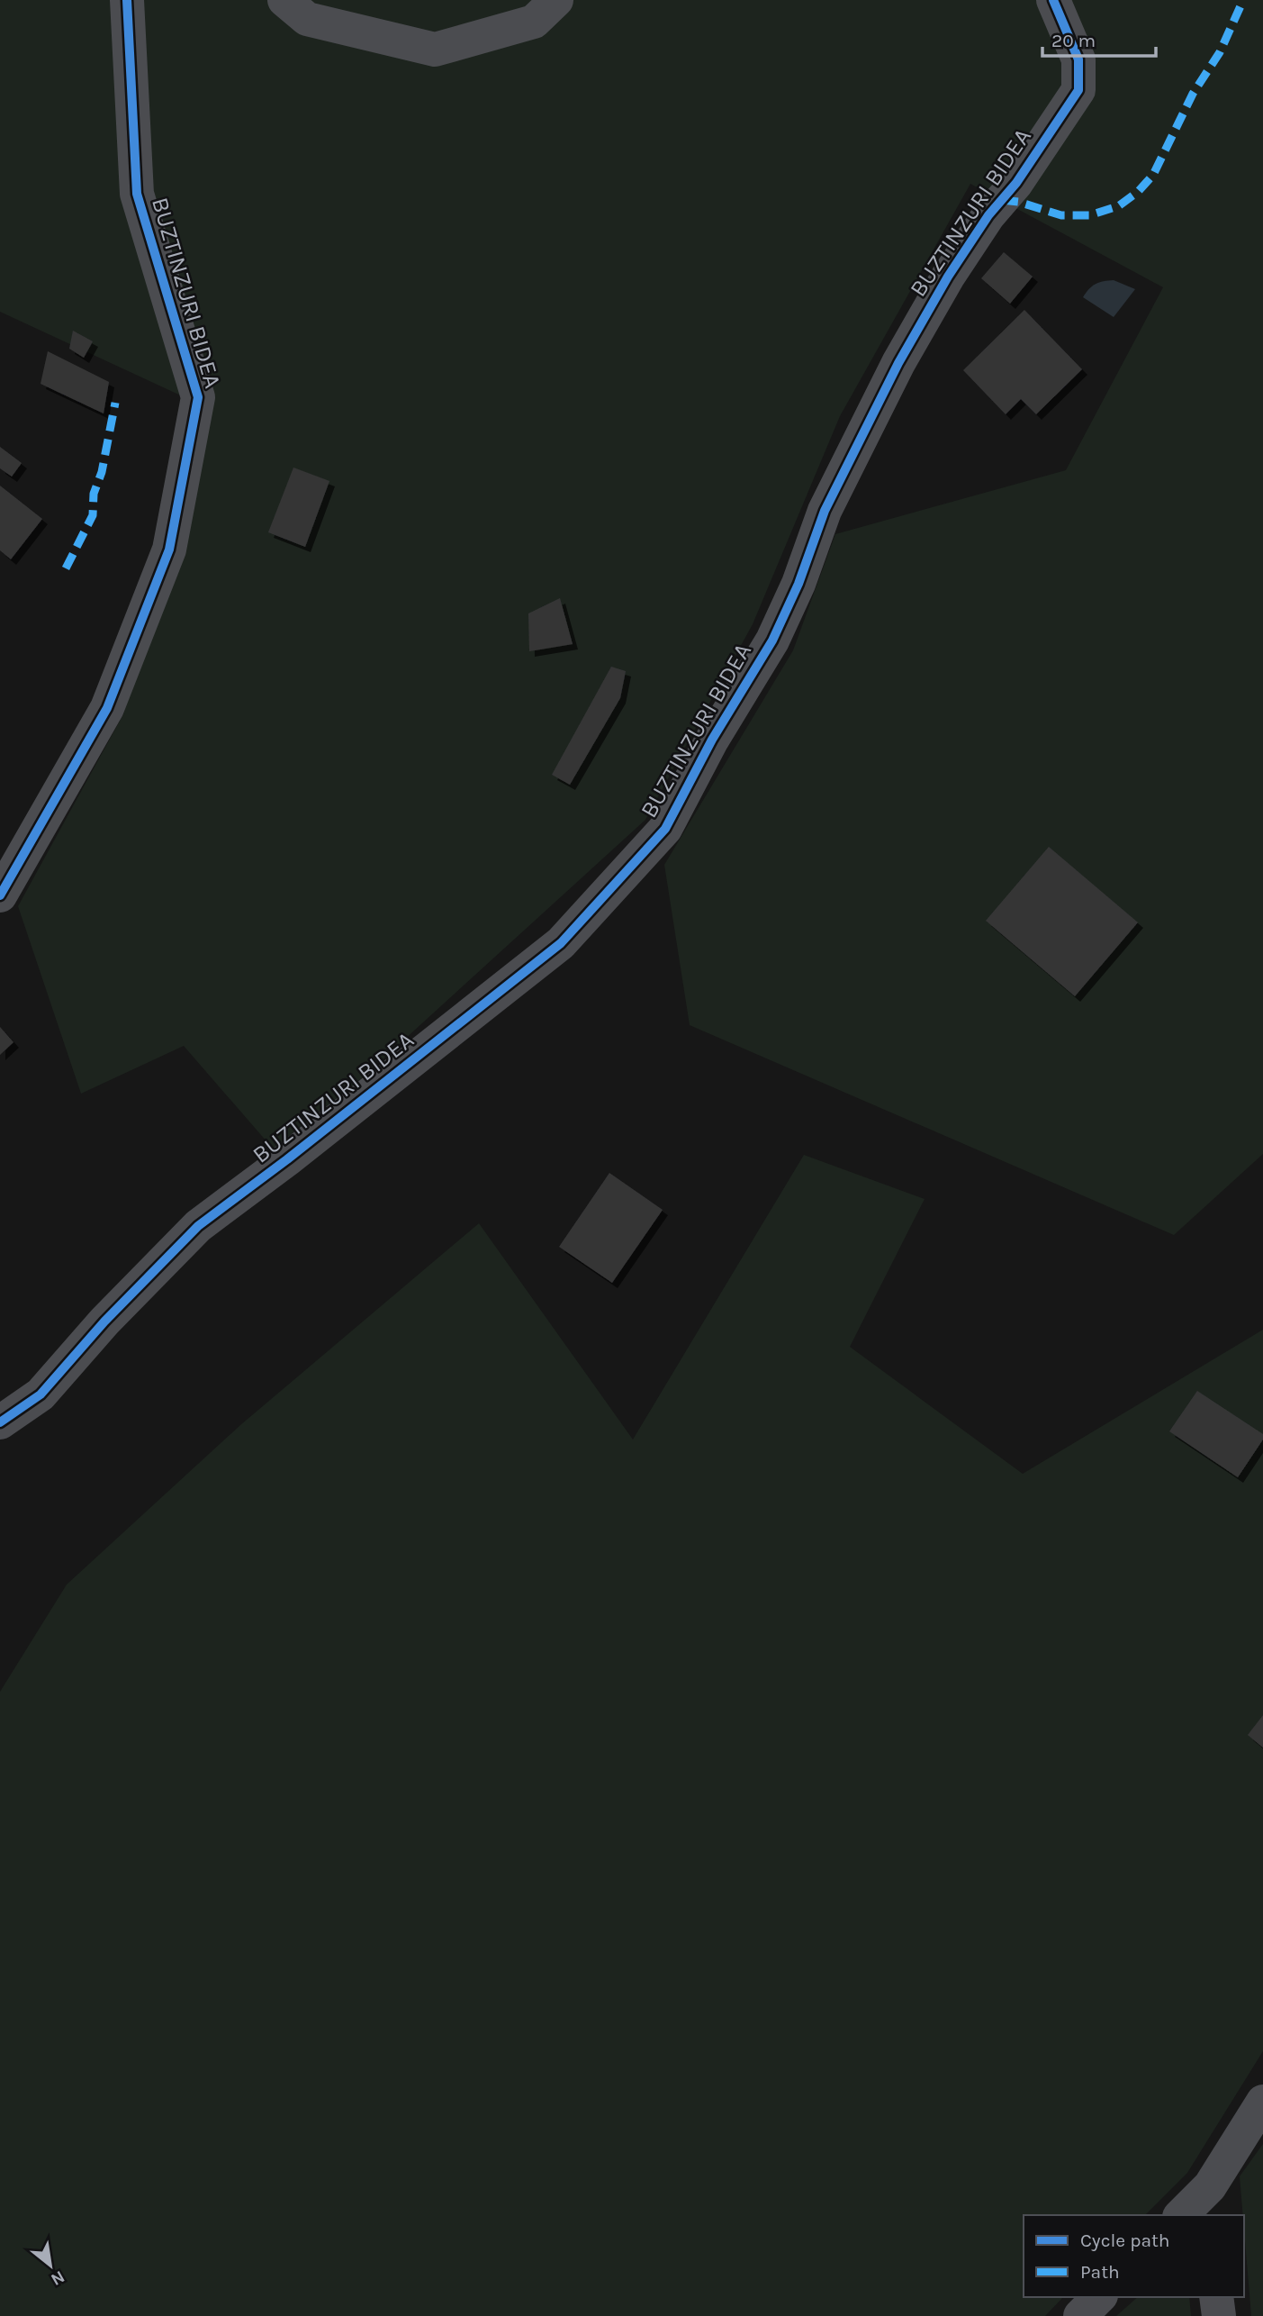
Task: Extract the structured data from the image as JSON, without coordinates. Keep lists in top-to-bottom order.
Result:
{
  "streets": {
    "street": ["BUZTINZURI BIDEA"]
  },
  "legend": ["Cycle path", "Path"],
  "scale_bar": "20 m",
  "north": "bottom right"
}
